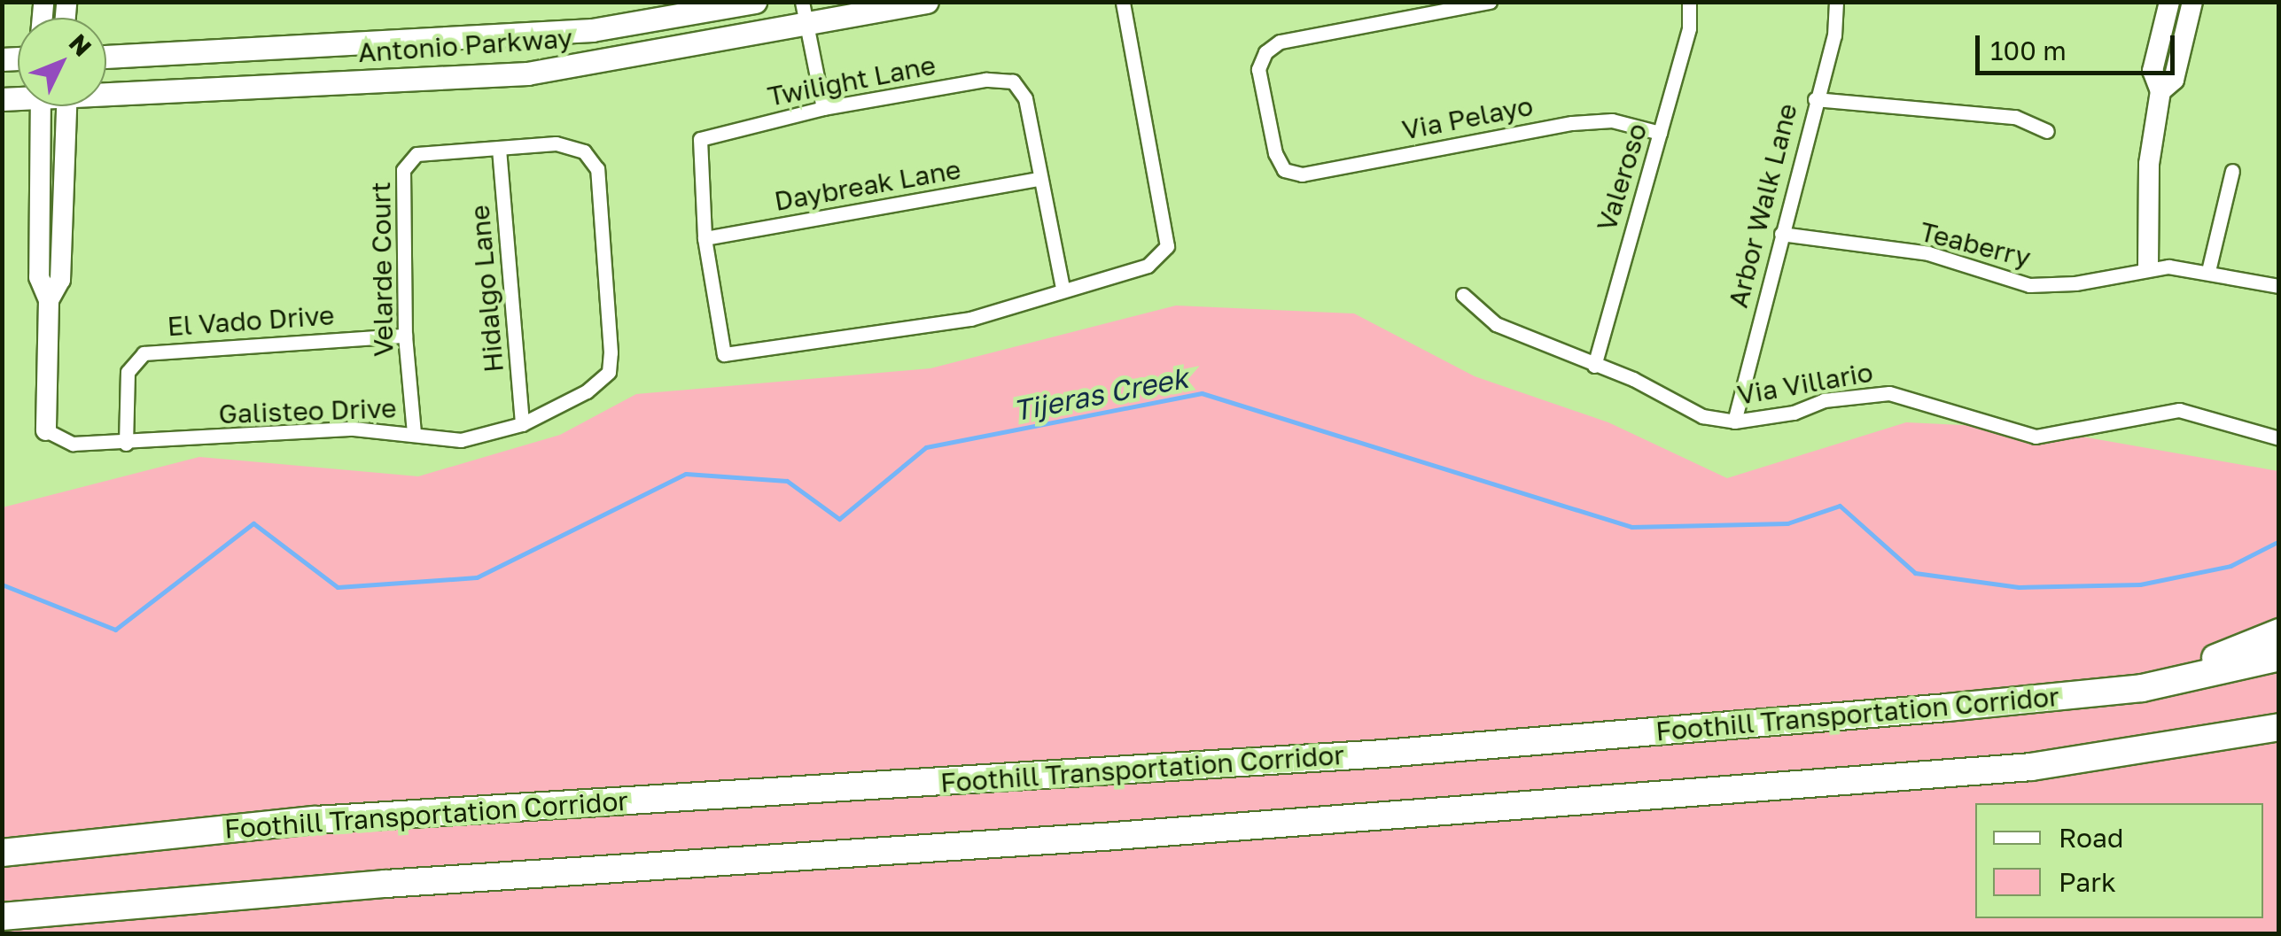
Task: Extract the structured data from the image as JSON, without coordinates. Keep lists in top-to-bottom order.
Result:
{
  "streets": {
    "highway": ["Foothill Transportation Corridor"],
    "main road": ["Antonio Parkway"],
    "street": [
      "Twilight Lane",
      "Via Pelayo",
      "Valeroso",
      "Daybreak Lane",
      "Arbor Walk Lane",
      "Teaberry",
      "Velarde Court",
      "Hidalgo Lane",
      "El Vado Drive",
      "Via Villario",
      "Galisteo Drive"
    ]
  },
  "crossings": [
    ["Twilight Lane", "Daybreak Lane"],
    ["Via Pelayo", "Valeroso"],
    ["Valeroso", "Via Villario"],
    ["Arbor Walk Lane", "Teaberry"],
    ["Arbor Walk Lane", "Via Villario"],
    ["Velarde Court", "Hidalgo Lane"],
    ["Velarde Court", "El Vado Drive"],
    ["Velarde Court", "Galisteo Drive"],
    ["Hidalgo Lane", "Galisteo Drive"],
    ["El Vado Drive", "Galisteo Drive"]
  ],
  "water": ["Tijeras Creek"],
  "legend": ["Road", "Park"],
  "scale_bar": "100 m",
  "north": "top right"
}
